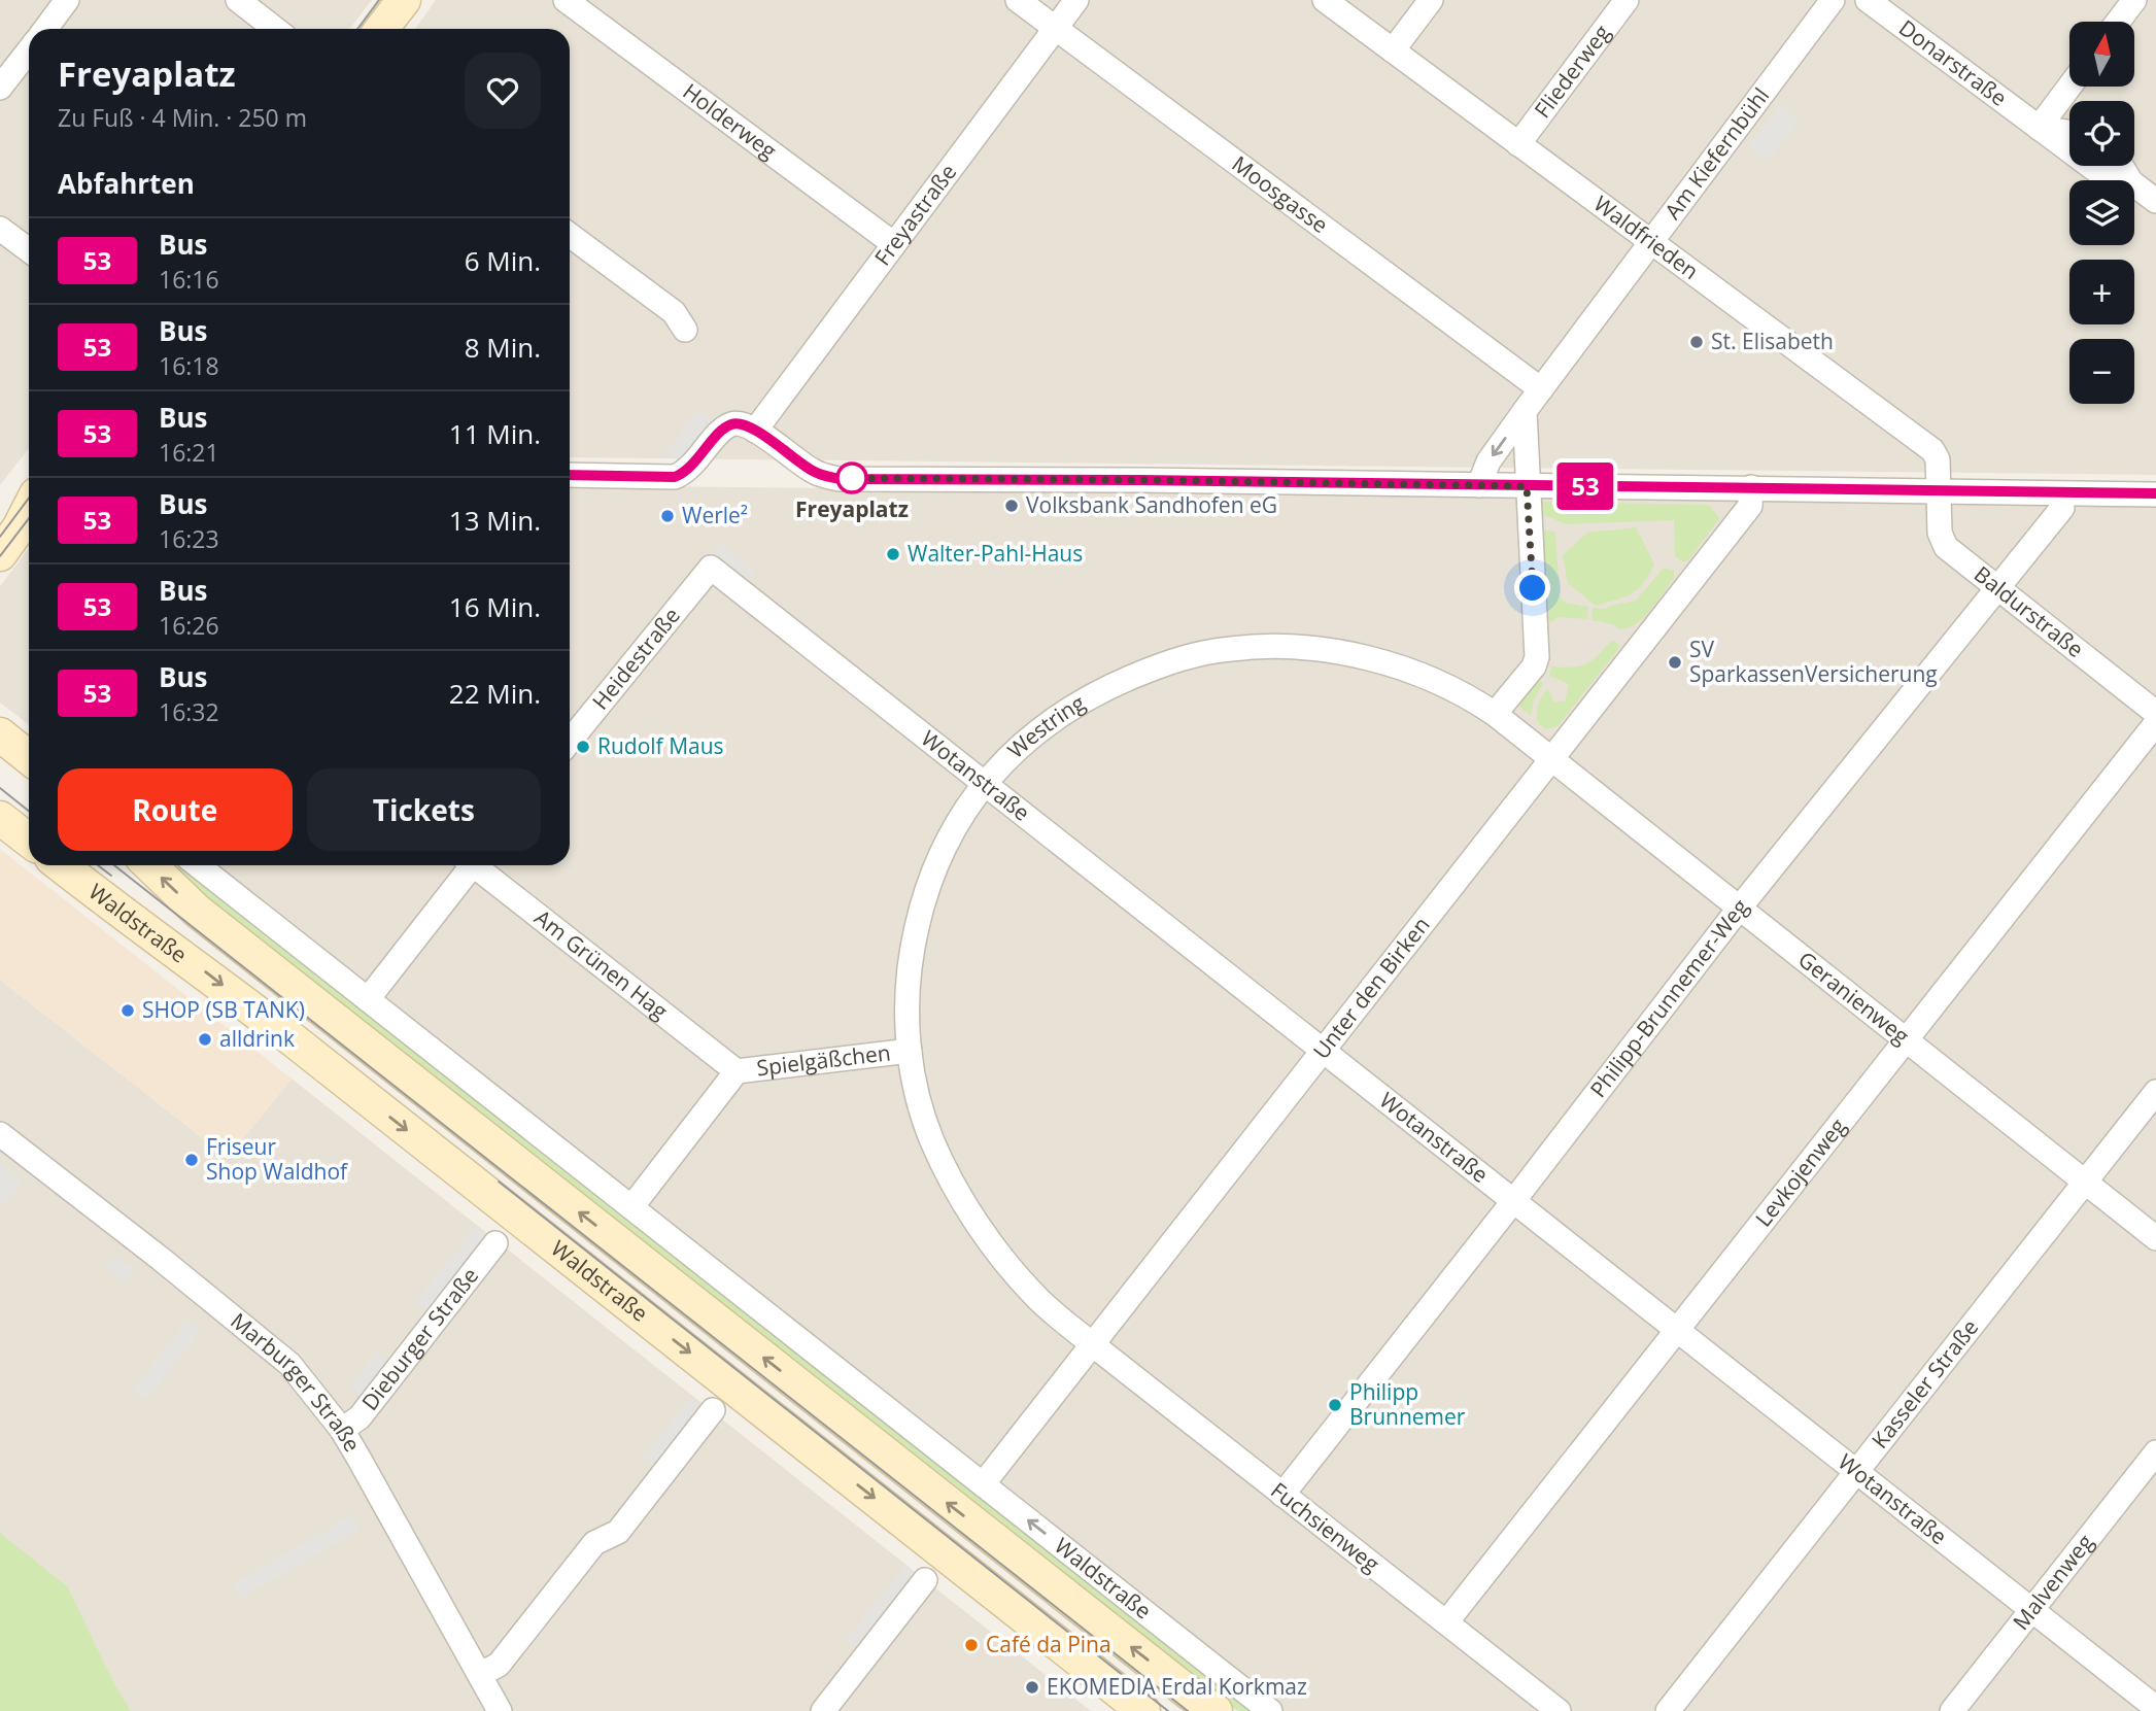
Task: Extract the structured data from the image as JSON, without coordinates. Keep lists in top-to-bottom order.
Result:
{
  "streets": {
    "main road": ["Waldstraße"],
    "street": [
      "Donarstraße",
      "Fliederweg",
      "Holderweg",
      "Am Kiefernbühl",
      "Moosgasse",
      "Freyastraße",
      "Waldfrieden",
      "Baldurstraße",
      "Heidestraße",
      "Westring",
      "Wotanstraße",
      "Am Grünen Hag",
      "Unter den Birken",
      "Geranienweg",
      "Philipp-Brunnemer-Weg",
      "Spielgäßchen",
      "Levkojenweg",
      "Dieburger Straße",
      "Kasseler Straße",
      "Marburger Straße",
      "Fuchsienweg",
      "Malvenweg"
    ]
  },
  "crossings": [
    ["Fliederweg", "Waldfrieden"],
    ["Holderweg", "Freyastraße"],
    ["Am Kiefernbühl", "Moosgasse"],
    ["Am Kiefernbühl", "Waldfrieden"],
    ["Moosgasse", "Freyastraße"],
    ["Waldfrieden", "Baldurstraße"],
    ["Baldurstraße", "Philipp-Brunnemer-Weg"],
    ["Heidestraße", "Wotanstraße"],
    ["Westring", "Wotanstraße"],
    ["Westring", "Unter den Birken"],
    ["Westring", "Geranienweg"],
    ["Westring", "Spielgäßchen"],
    ["Westring", "Fuchsienweg"],
    ["Wotanstraße", "Unter den Birken"],
    ["Wotanstraße", "Philipp-Brunnemer-Weg"],
    ["Wotanstraße", "Levkojenweg"],
    ["Wotanstraße", "Kasseler Straße"],
    ["Wotanstraße", "Malvenweg"],
    ["Waldstraße", "Unter den Birken"],
    ["Waldstraße", "Spielgäßchen"],
    ["Am Grünen Hag", "Spielgäßchen"],
    ["Unter den Birken", "Geranienweg"],
    ["Unter den Birken", "Fuchsienweg"],
    ["Geranienweg", "Philipp-Brunnemer-Weg"],
    ["Geranienweg", "Levkojenweg"],
    ["Geranienweg", "Kasseler Straße"],
    ["Philipp-Brunnemer-Weg", "Fuchsienweg"],
    ["Levkojenweg", "Fuchsienweg"],
    ["Dieburger Straße", "Marburger Straße"]
  ],
  "places": [
    "St. Elisabeth",
    "Freyaplatz",
    "Volksbank Sandhofen eG",
    "Werle²",
    "Walter-Pahl-Haus",
    "SV SparkassenVersicherung",
    "Rudolf Maus",
    "SHOP (SB TANK)",
    "alldrink",
    "Friseur Shop Waldhof",
    "Philipp Brunnemer",
    "Café da Pina",
    "EKOMEDIA Erdal Korkmaz"
  ],
  "lines": ["bus line 53"],
  "north": "top",
  "page": {
    "on_map": "53",
    "map_buttons": ["+", "−"],
    "heading": [
      ["Freyaplatz", "Zu Fuß · 4 Min. · 250 m"],
      "Abfahrten"
    ],
    "list": [
      {
        "mark": "53",
        "name": "Bus",
        "note": "16:16",
        "value": "6 Min."
      },
      {
        "mark": "53",
        "name": "Bus",
        "note": "16:18",
        "value": "8 Min."
      },
      {
        "mark": "53",
        "name": "Bus",
        "note": "16:21",
        "value": "11 Min."
      },
      {
        "mark": "53",
        "name": "Bus",
        "note": "16:23",
        "value": "13 Min."
      },
      {
        "mark": "53",
        "name": "Bus",
        "note": "16:26",
        "value": "16 Min."
      },
      {
        "mark": "53",
        "name": "Bus",
        "note": "16:32",
        "value": "22 Min."
      }
    ],
    "buttons": ["Route", "Tickets"]
  }
}
